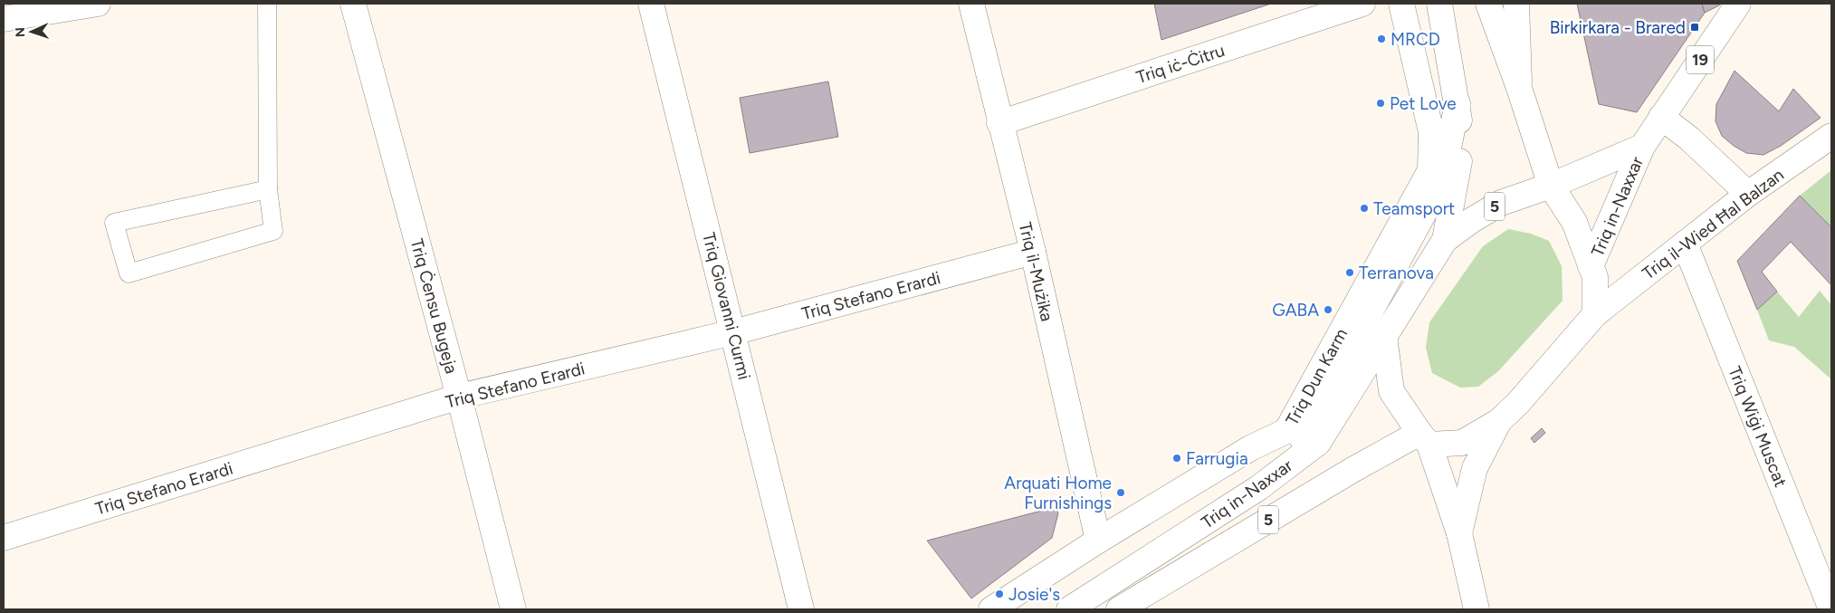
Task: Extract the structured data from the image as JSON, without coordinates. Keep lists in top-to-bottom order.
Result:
{
  "streets": {
    "main road": [
      "19",
      "Triq iċ-Ċitru",
      "5",
      "Triq in-Naxxar",
      "Triq il-Wied Ħal Balzan",
      "Triq il-Mużika",
      "Triq Stefano Erardi",
      "Triq Ċensu Bugeja",
      "Triq Giovanni Curmi",
      "Triq Dun Karm",
      "Triq Wiġi Muscat"
    ]
  },
  "crossings": [
    ["Triq iċ-Ċitru", "Triq il-Mużika"],
    ["Triq in-Naxxar", "Triq il-Wied Ħal Balzan"],
    ["Triq il-Wied Ħal Balzan", "Triq Wiġi Muscat"],
    ["Triq il-Mużika", "Triq Stefano Erardi"],
    ["Triq il-Mużika", "Triq Dun Karm"],
    ["Triq Stefano Erardi", "Triq Ċensu Bugeja"],
    ["Triq Stefano Erardi", "Triq Giovanni Curmi"]
  ],
  "places": {
    "transit": ["Birkirkara - Brared"],
    "other": [
      "MRCD",
      "Pet Love",
      "Teamsport",
      "Terranova",
      "GABA",
      "Farrugia",
      "Arquati Home Furnishings",
      "Josie's"
    ]
  },
  "north": "left"
}
